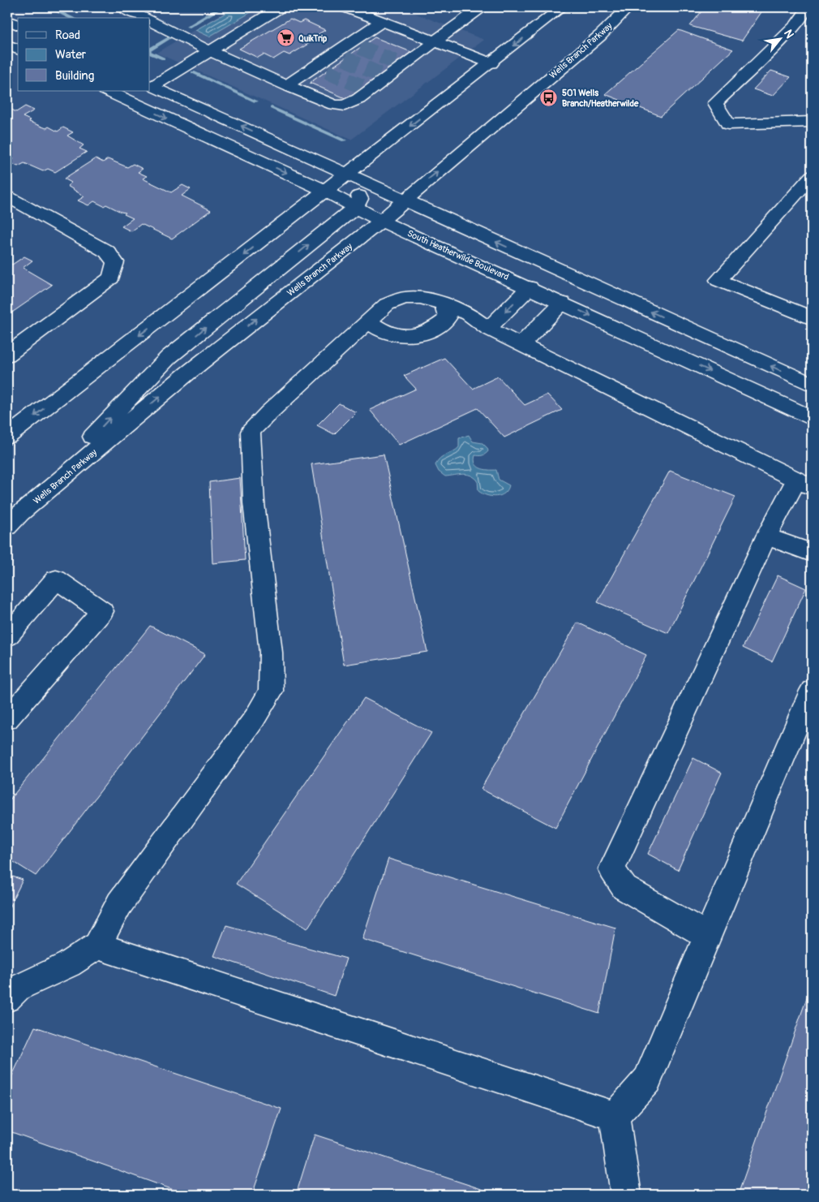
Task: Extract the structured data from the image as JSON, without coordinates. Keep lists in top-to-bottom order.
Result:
{
  "streets": {
    "main road": ["Wells Branch Parkway", "South Heatherwilde Boulevard"]
  },
  "crossings": [
    ["Wells Branch Parkway", "South Heatherwilde Boulevard"]
  ],
  "places": {
    "supermarket": ["QuikTrip"],
    "bus stop": ["501 Wells Branch/Heatherwilde"]
  },
  "legend": ["Road", "Water", "Building"],
  "north": "top right"
}
